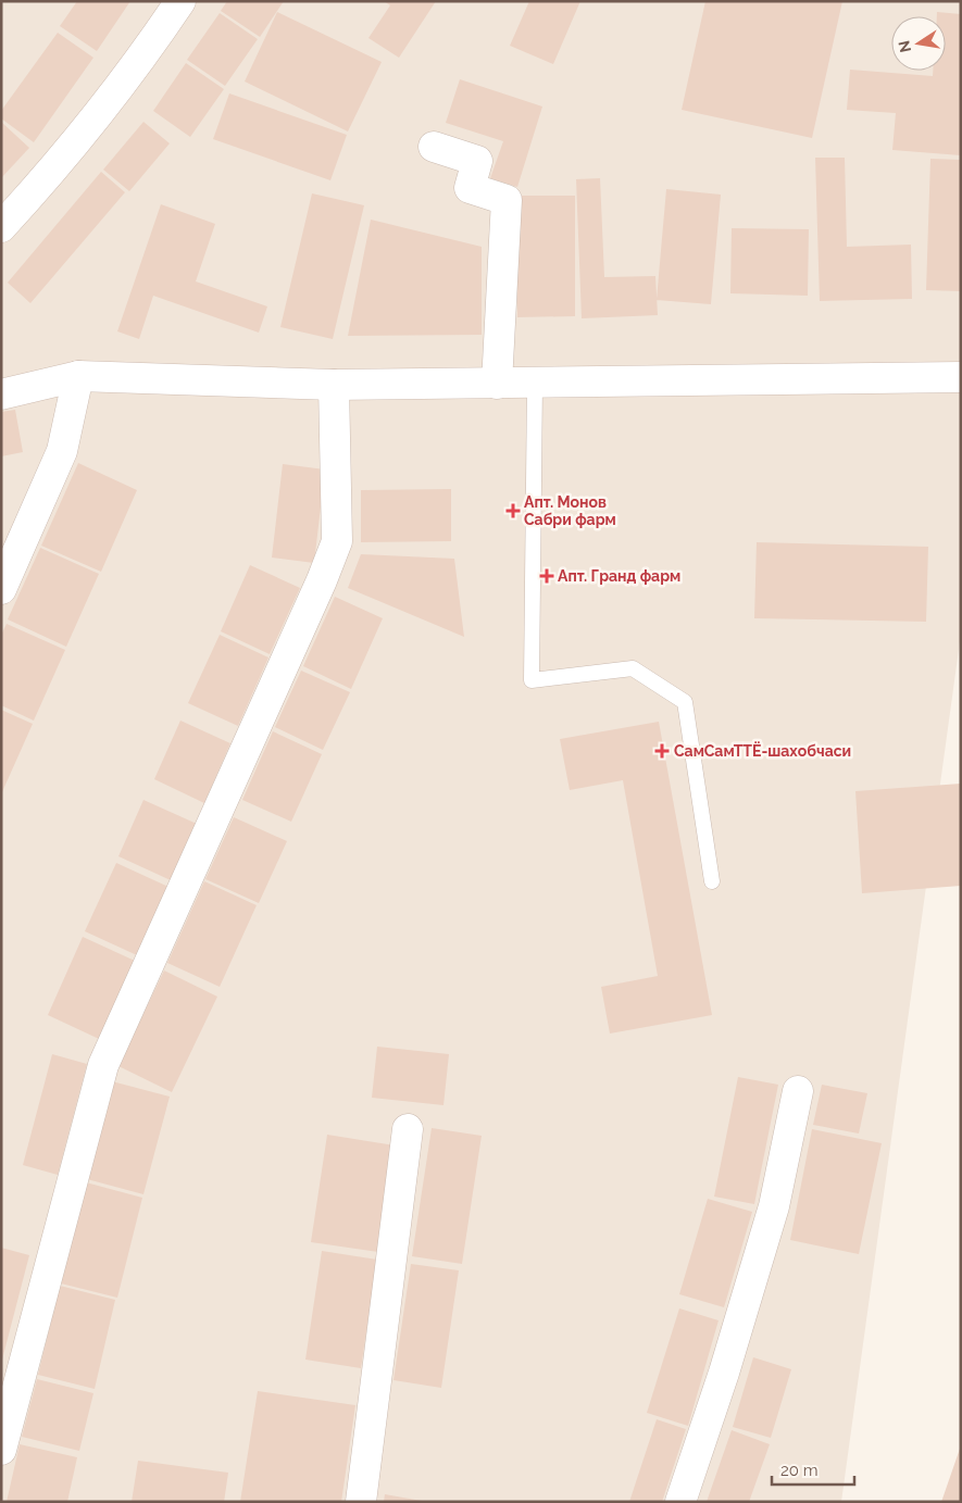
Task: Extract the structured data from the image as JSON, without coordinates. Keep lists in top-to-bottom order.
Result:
{
  "places": {
    "health": ["Апт. Монов Сабри фарм", "Апт. Гранд фарм", "СамСамТТЁ-шахобчаси"]
  },
  "scale_bar": "20 m",
  "north": "left"
}
